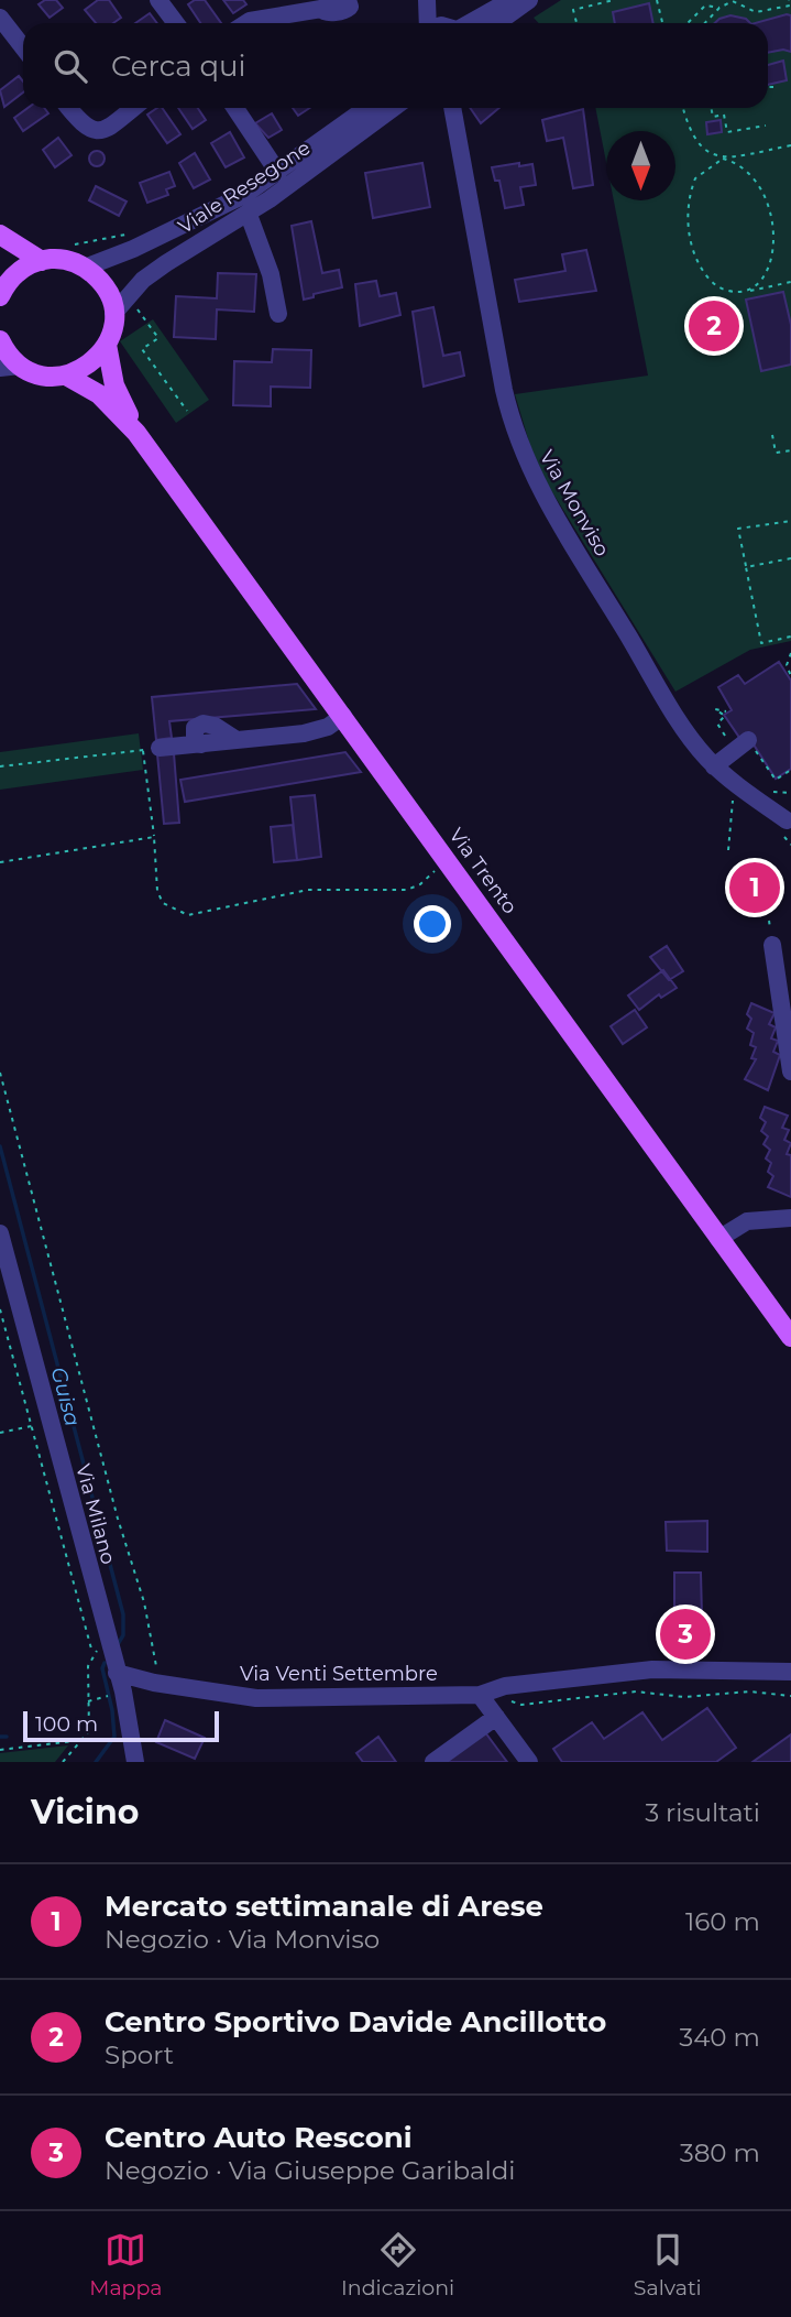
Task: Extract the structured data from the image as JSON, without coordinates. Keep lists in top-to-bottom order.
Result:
{
  "streets": {
    "main road": ["Via Trento"],
    "street": [
      "Viale Resegone",
      "Via Monviso",
      "Via Milano",
      "Via Venti Settembre"
    ]
  },
  "crossings": [
    ["Via Milano", "Via Venti Settembre"]
  ],
  "water": ["Guisa"],
  "scale_bar": "100 m",
  "north": "bottom",
  "page": {
    "search": "Cerca qui",
    "pins": ["2", "1", "3"],
    "scale": "100 m",
    "heading": ["Vicino", "3 risultati"],
    "list": [
      {
        "mark": "1",
        "name": "Mercato settimanale di Arese",
        "note": "Negozio · Via Monviso",
        "value": "160 m"
      },
      {
        "mark": "2",
        "name": "Centro Sportivo Davide Ancillotto",
        "note": "Sport",
        "value": "340 m"
      },
      {
        "mark": "3",
        "name": "Centro Auto Resconi",
        "note": "Negozio · Via Giuseppe Garibaldi",
        "value": "380 m"
      }
    ],
    "nav": ["Mappa", "Indicazioni", "Salvati"]
  }
}
